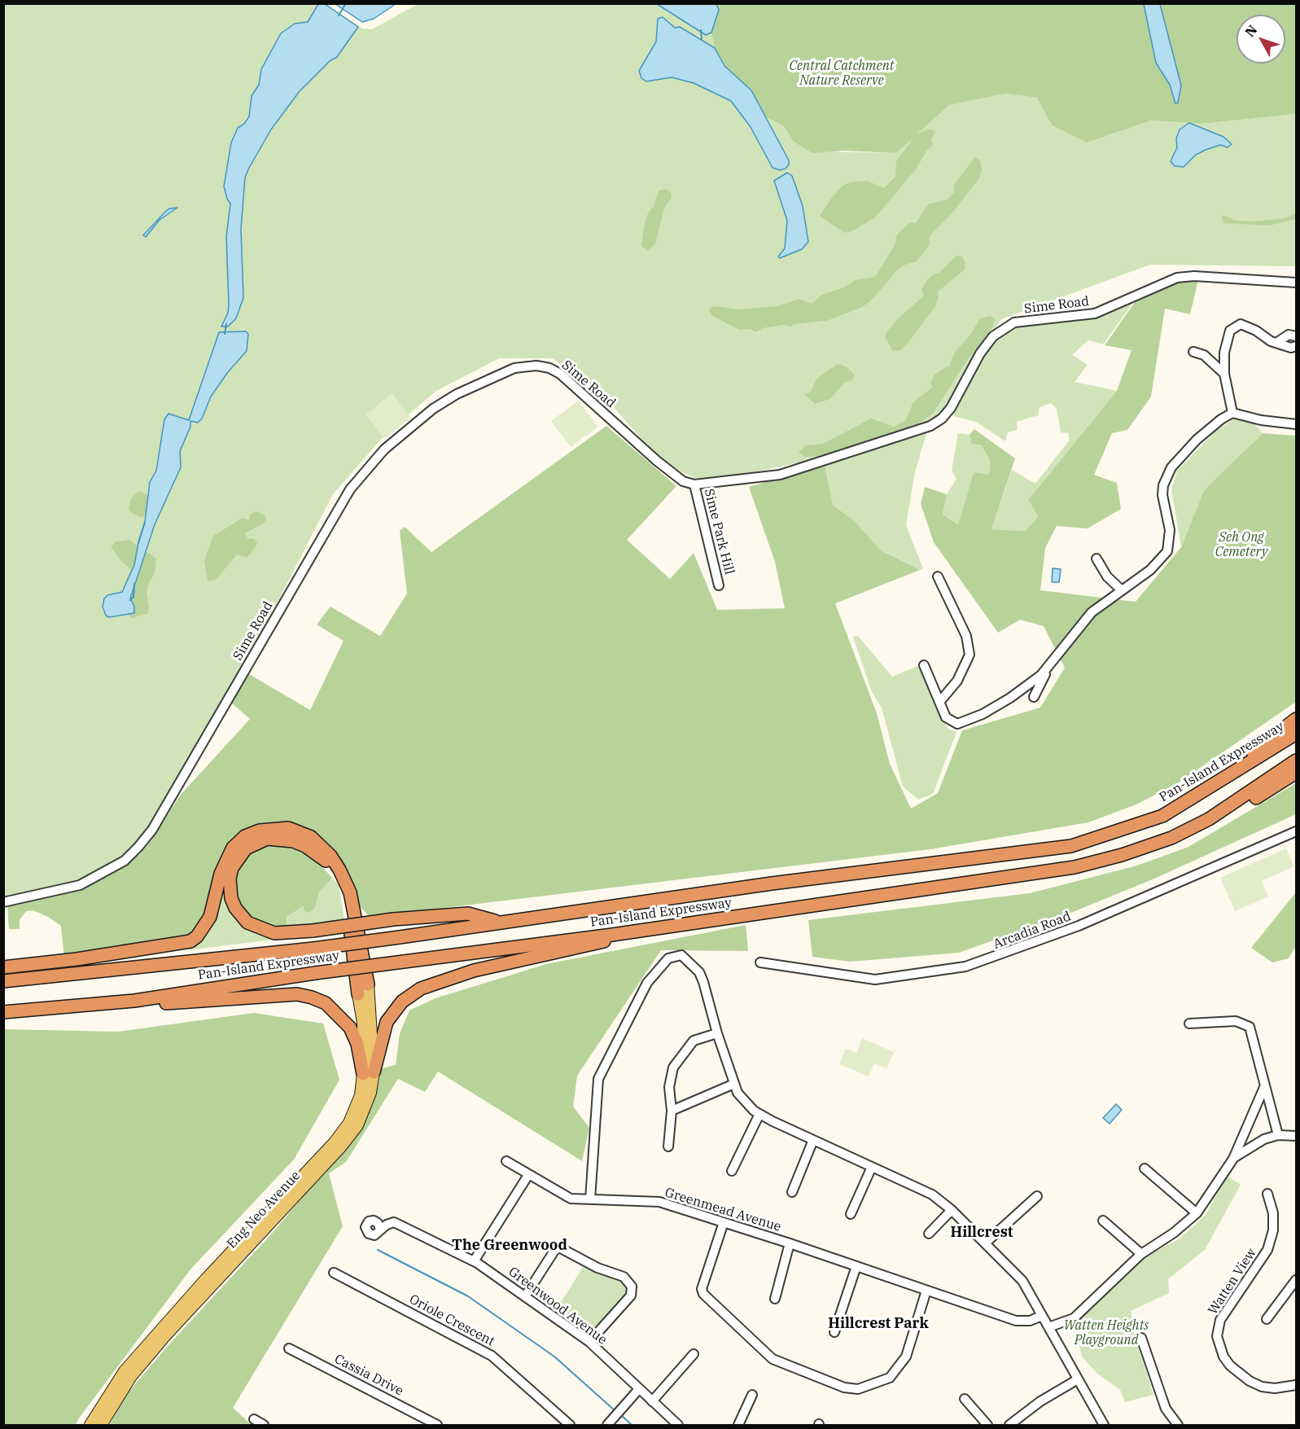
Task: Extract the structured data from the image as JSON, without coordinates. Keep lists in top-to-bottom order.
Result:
{
  "streets": {
    "highway": ["Pan-Island Expressway"],
    "main road": ["Eng Neo Avenue"],
    "street": [
      "Sime Road",
      "Sime Park Hill",
      "Arcadia Road",
      "Greenmead Avenue",
      "Watten View",
      "Greenwood Avenue",
      "Oriole Crescent",
      "Cassia Drive"
    ]
  },
  "crossings": [
    ["Sime Road", "Sime Park Hill"]
  ],
  "districts": ["Hillcrest", "The Greenwood", "Hillcrest Park"],
  "parks": ["Central Catchment Nature Reserve", "Seh Ong Cemetery", "Watten Heights Playground"],
  "north": "top left"
}
